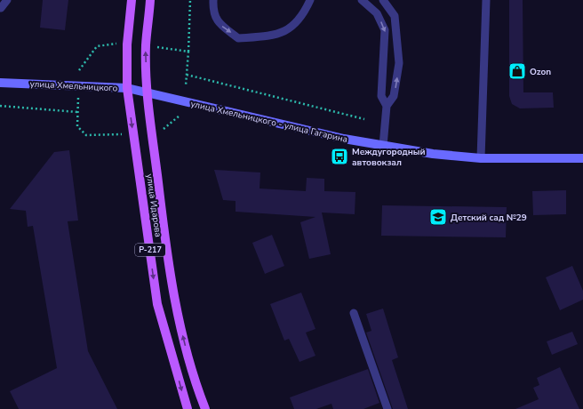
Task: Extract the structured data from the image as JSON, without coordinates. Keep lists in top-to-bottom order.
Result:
{
  "streets": {
    "main road": [
      "улица Хмельницкого",
      "улица Хмельницкого - улица Гагарина",
      "улица Идарова",
      "Р-217"
    ]
  },
  "crossings": [
    ["улица Хмельницкого", "улица Хмельницкого - улица Гагарина"],
    ["улица Хмельницкого", "улица Идарова"],
    ["улица Хмельницкого - улица Гагарина", "улица Идарова"]
  ],
  "places": {
    "shop": ["Ozon"],
    "bus stop": ["Междугородный автовокзал"],
    "school or university": ["Детский сад №29"]
  }
}
